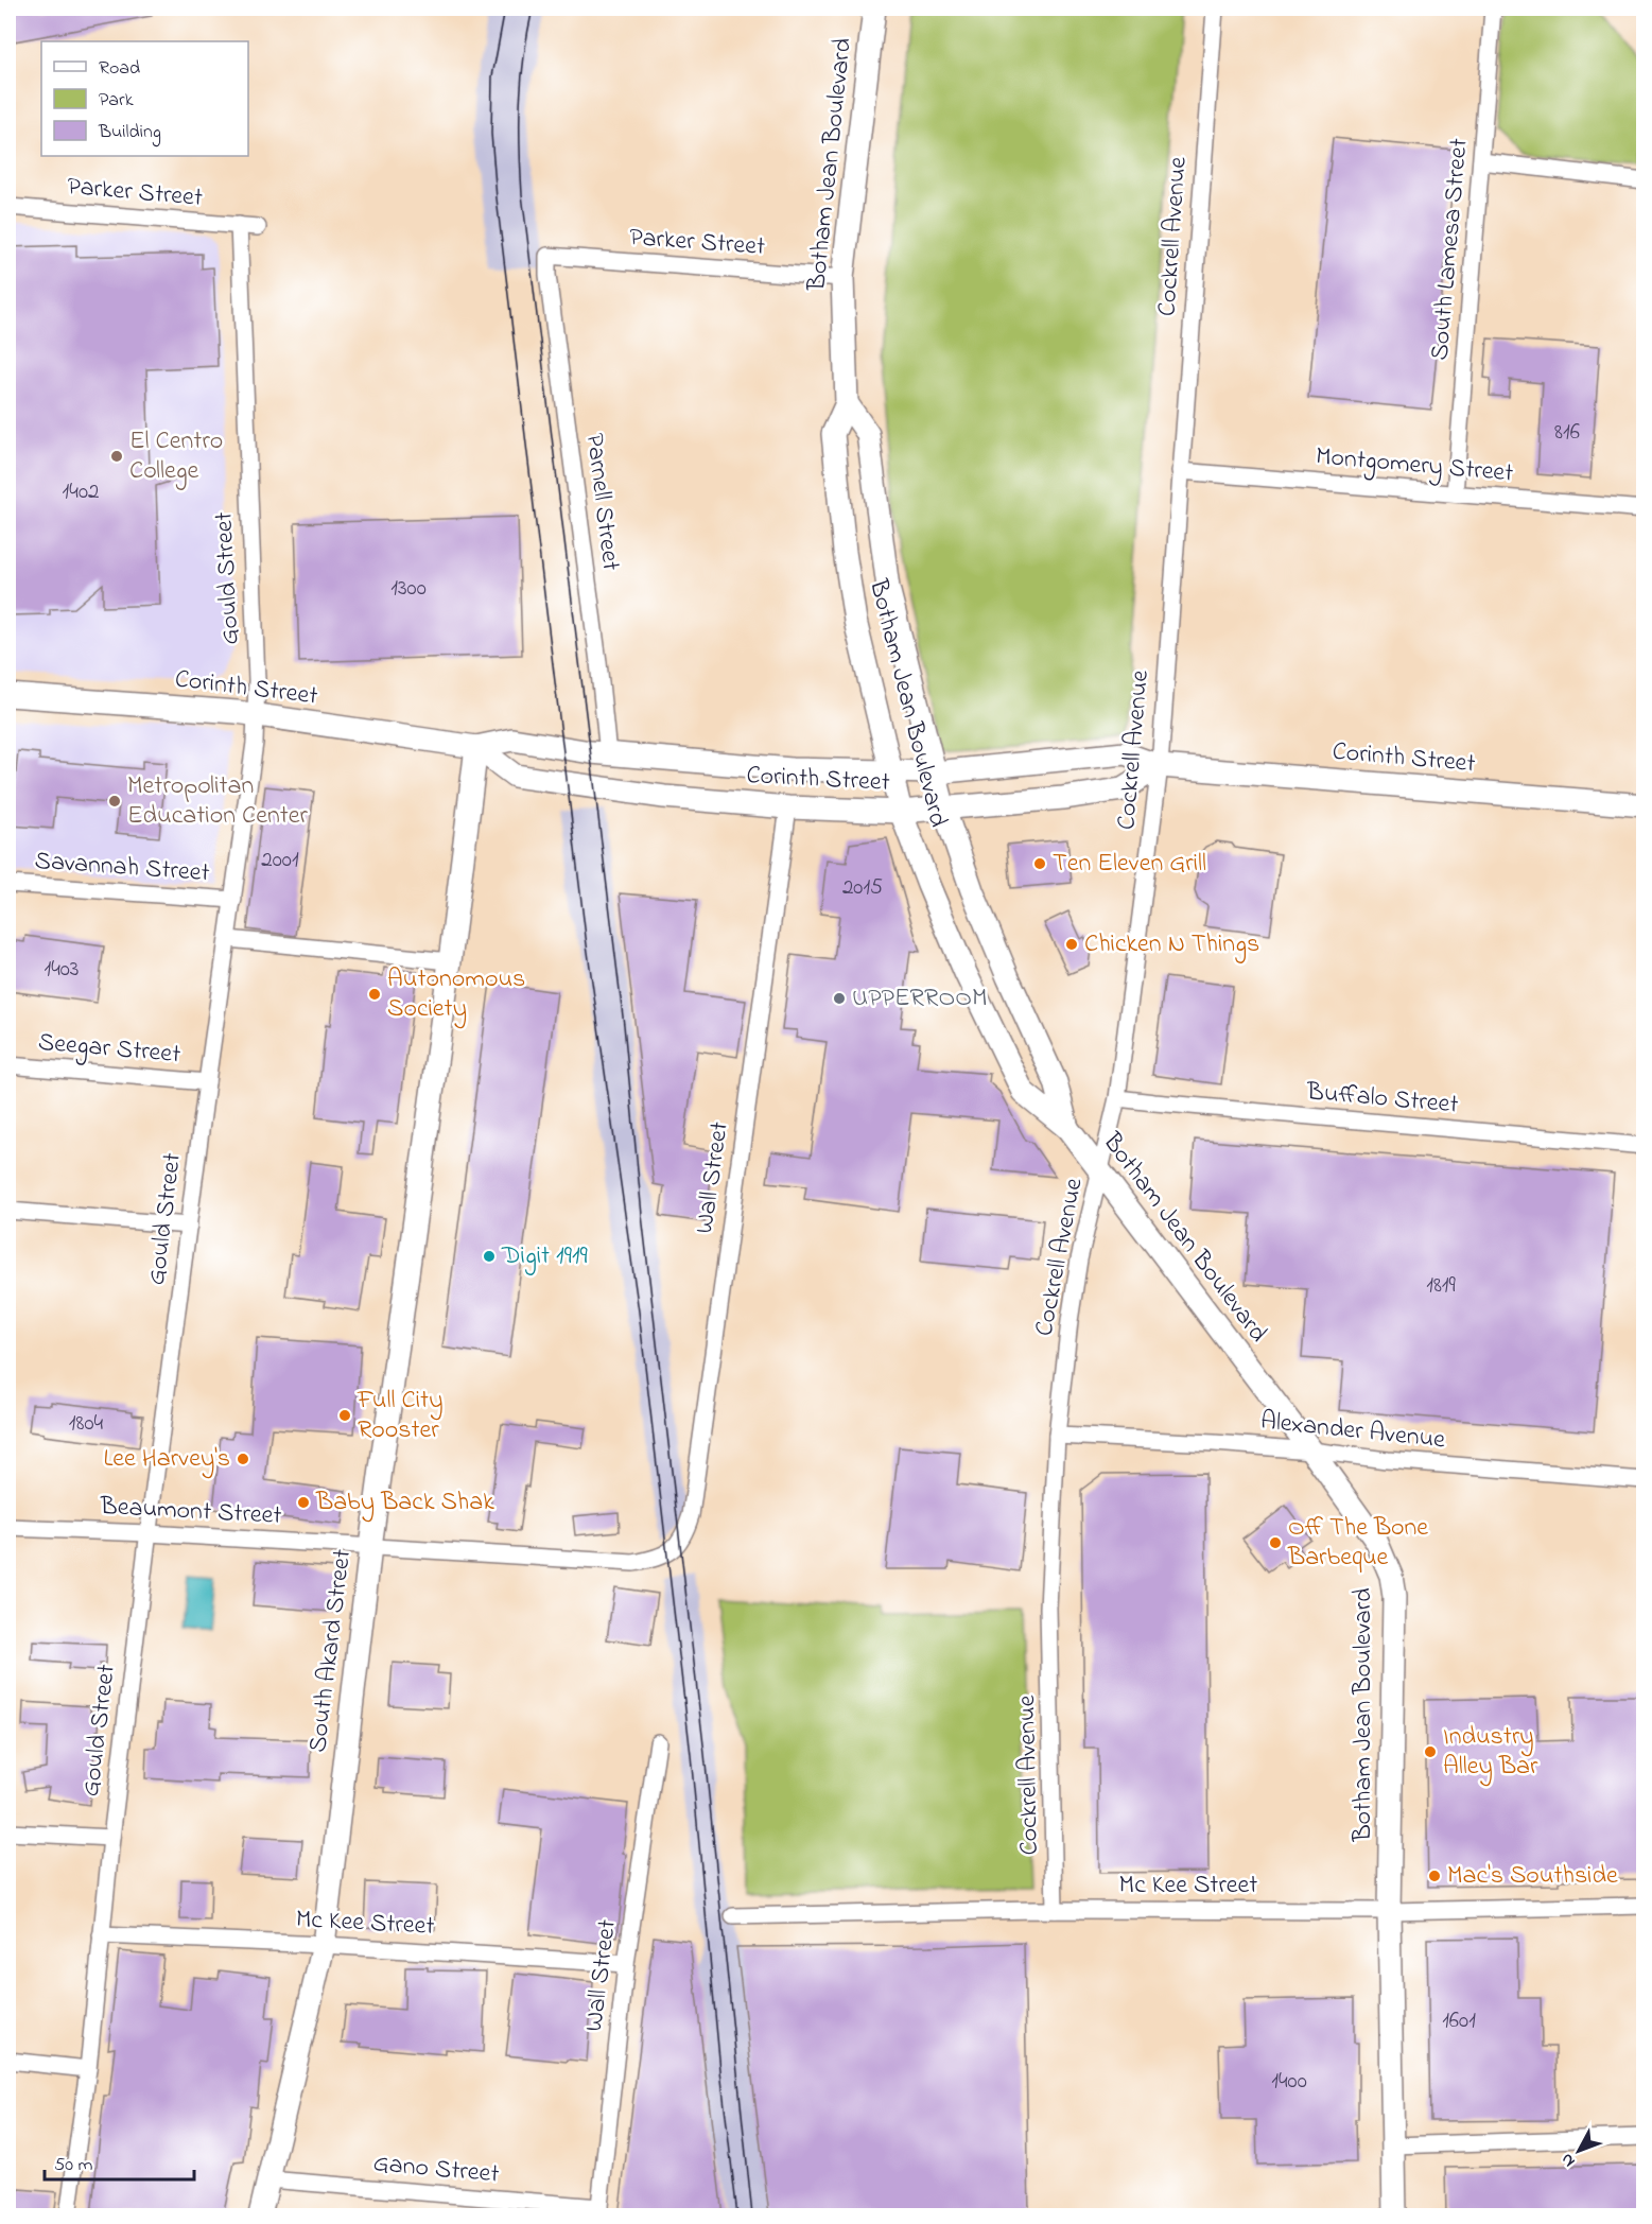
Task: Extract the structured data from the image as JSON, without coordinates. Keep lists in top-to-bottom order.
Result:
{
  "streets": {
    "main road": ["Botham Jean Boulevard", "Corinth Street", "South Akard Street"],
    "street": [
      "Parker Street",
      "Cockrell Avenue",
      "South Lamesa Street",
      "Montgomery Street",
      "Parnell Street",
      "Gould Street",
      "Savannah Street",
      "Seegar Street",
      "Buffalo Street",
      "Wall Street",
      "Alexander Avenue",
      "Beaumont Street",
      "Mc Kee Street",
      "Gano Street"
    ]
  },
  "crossings": [
    ["Botham Jean Boulevard", "Parker Street"],
    ["Botham Jean Boulevard", "Cockrell Avenue"],
    ["Botham Jean Boulevard", "Corinth Street"],
    ["Botham Jean Boulevard", "Alexander Avenue"],
    ["Botham Jean Boulevard", "Mc Kee Street"],
    ["Parker Street", "Parnell Street"],
    ["Parker Street", "Gould Street"],
    ["Cockrell Avenue", "Montgomery Street"],
    ["Cockrell Avenue", "Corinth Street"],
    ["Cockrell Avenue", "Buffalo Street"],
    ["Cockrell Avenue", "Alexander Avenue"],
    ["Cockrell Avenue", "Mc Kee Street"],
    ["South Lamesa Street", "Montgomery Street"],
    ["Parnell Street", "Corinth Street"],
    ["Gould Street", "Corinth Street"],
    ["Gould Street", "Savannah Street"],
    ["Gould Street", "Seegar Street"],
    ["Gould Street", "Beaumont Street"],
    ["Gould Street", "Mc Kee Street"],
    ["Corinth Street", "Wall Street"],
    ["Corinth Street", "South Akard Street"],
    ["Wall Street", "Beaumont Street"],
    ["Wall Street", "Mc Kee Street"],
    ["Wall Street", "Gano Street"],
    ["Beaumont Street", "South Akard Street"],
    ["South Akard Street", "Mc Kee Street"],
    ["South Akard Street", "Gano Street"]
  ],
  "places": [
    "El Centro College",
    "Metropolitan Education Center",
    "Ten Eleven Grill",
    "Chicken N Things",
    "Autonomous Society",
    "UPPERROOM",
    "Digit 1919",
    "Full City Rooster",
    "Lee Harvey's",
    "Baby Back Shak",
    "Off The Bone Barbeque",
    "Industry Alley Bar",
    "Mac's Southside"
  ],
  "house_numbers": [
    "816",
    "1402",
    "1300",
    "2001",
    "2015",
    "1403",
    "1819",
    "1804",
    "1601",
    "1400"
  ],
  "legend": ["Road", "Park", "Building"],
  "scale_bar": "50 m",
  "north": "bottom left"
}
